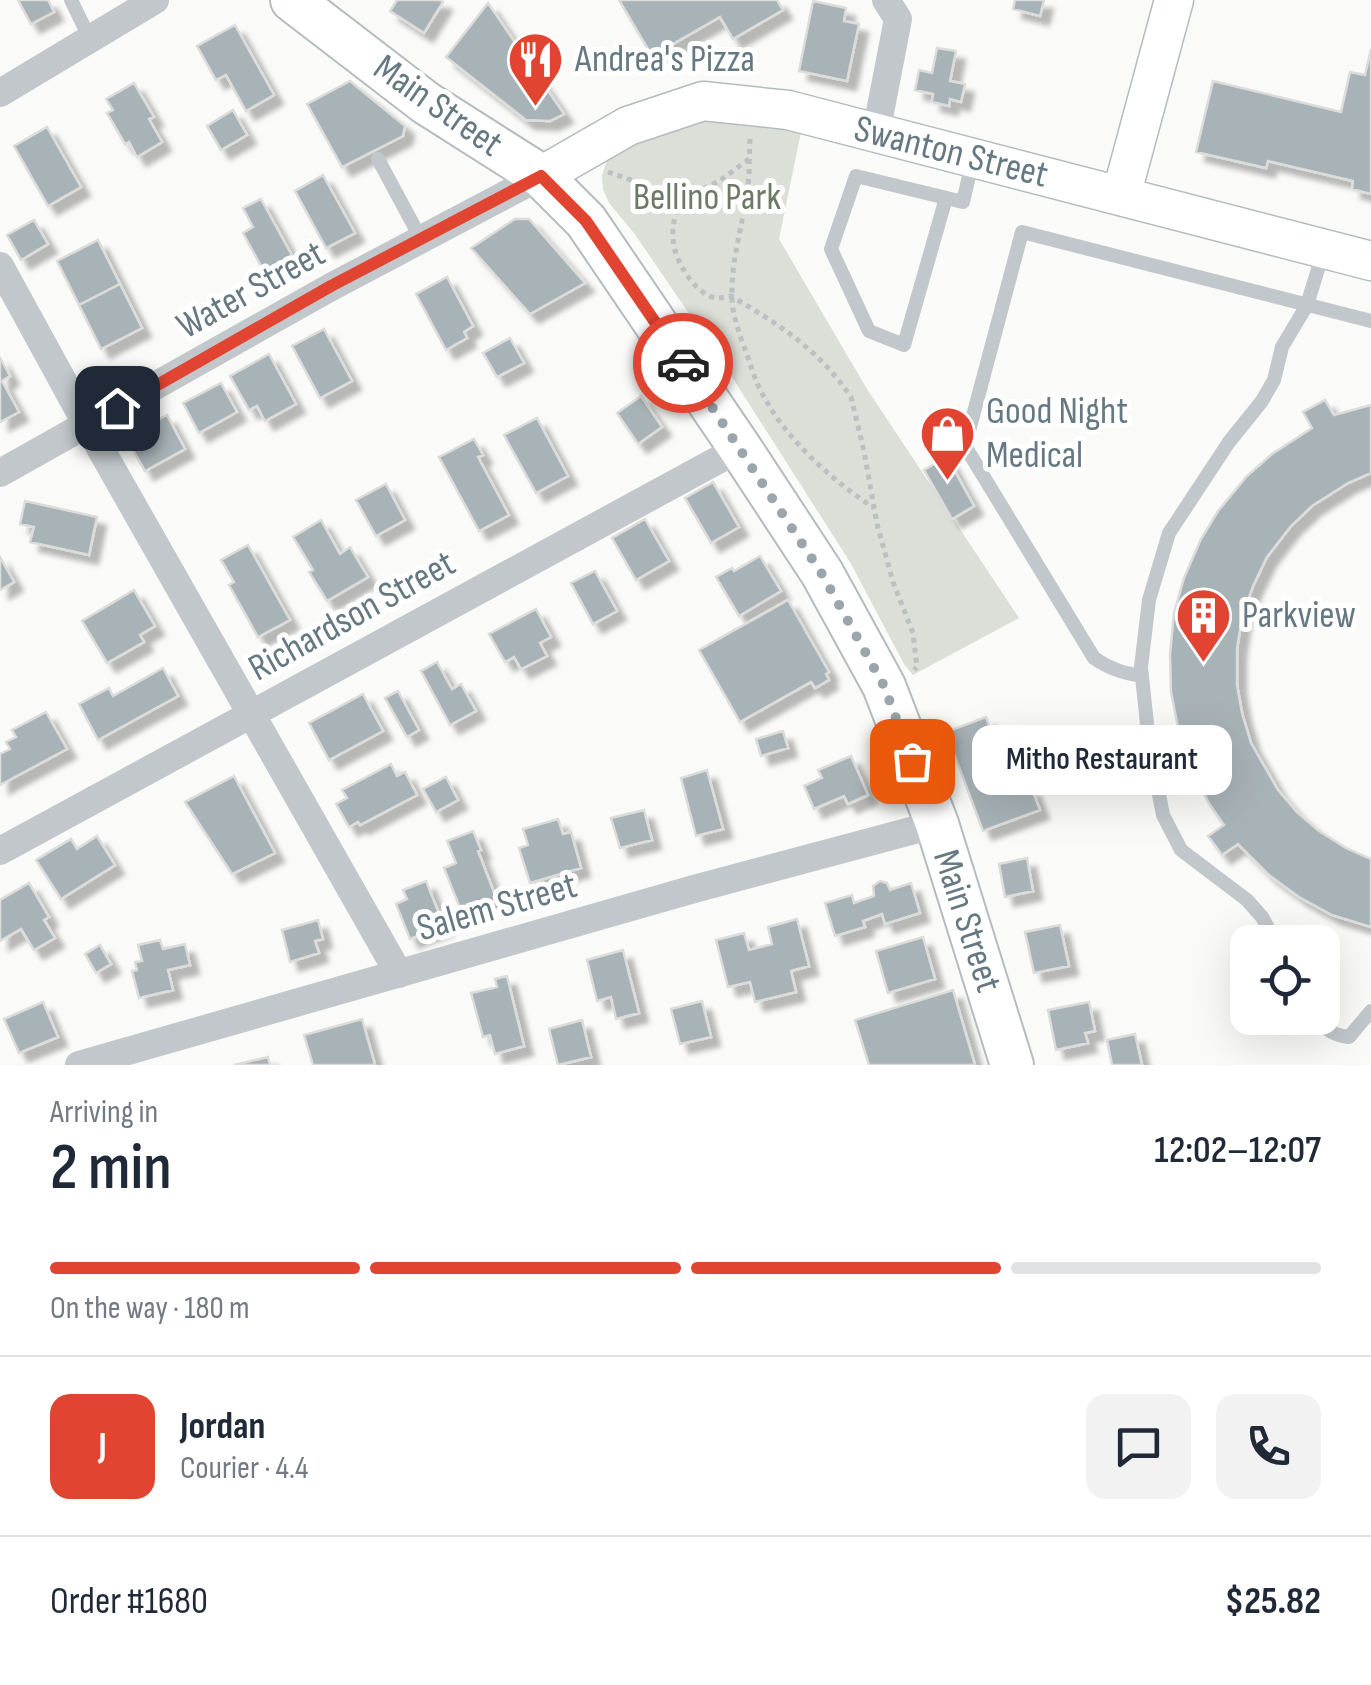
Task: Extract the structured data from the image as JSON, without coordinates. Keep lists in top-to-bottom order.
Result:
{
  "streets": {
    "main road": ["Main Street"],
    "street": [
      "Swanton Street",
      "Water Street",
      "Richardson Street",
      "Salem Street"
    ]
  },
  "crossings": [
    ["Main Street", "Swanton Street"],
    ["Main Street", "Water Street"],
    ["Main Street", "Richardson Street"],
    ["Main Street", "Salem Street"],
    ["Swanton Street", "Water Street"]
  ],
  "parks": ["Bellino Park"],
  "places": {
    "restaurant": ["Andrea's Pizza"],
    "shop": ["Good Night Medical"],
    "building": ["Parkview"],
    "other": ["Mitho Restaurant"]
  },
  "page": {
    "bubble": "Mitho Restaurant",
    "heading": ["2 min", "Arriving in", "12:02–12:07"],
    "panel": [
      "Jordan",
      "Courier · 4.4",
      "Order #1680",
      "$25.82"
    ],
    "bar": "On the way · 180 m",
    "round": "J"
  }
}
